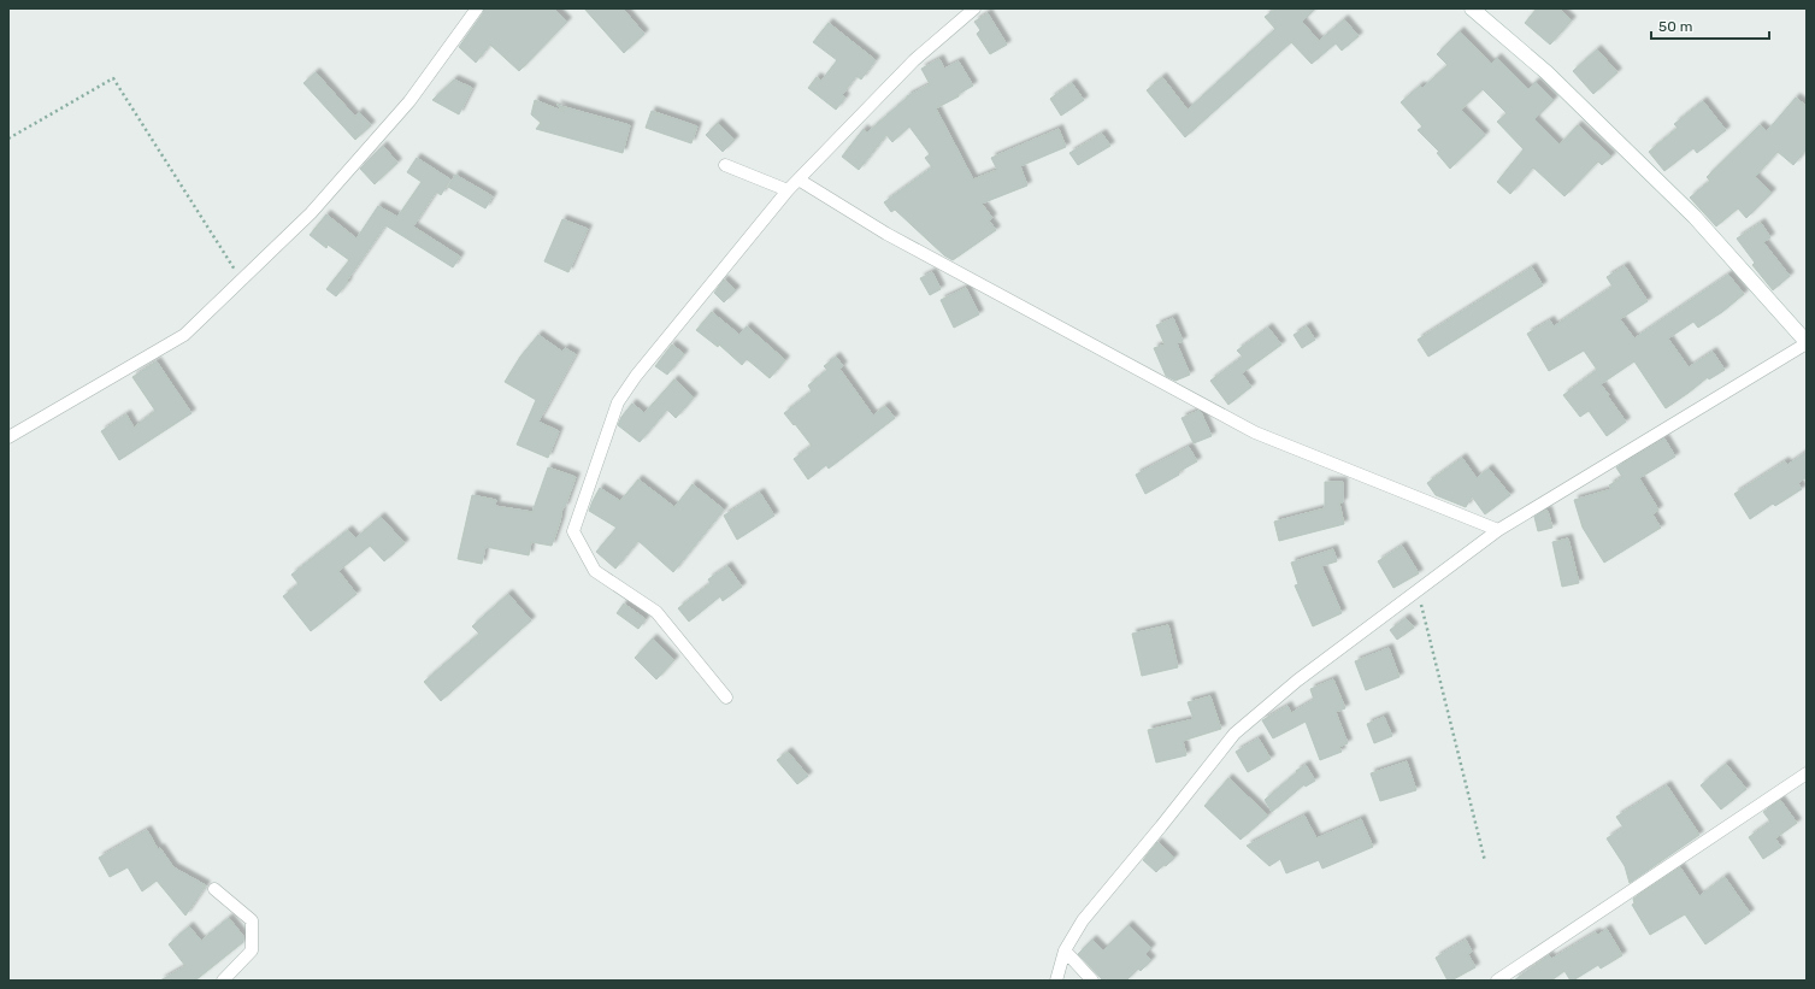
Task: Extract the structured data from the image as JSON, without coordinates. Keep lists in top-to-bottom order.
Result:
{
  "scale_bar": "50 m"
}
